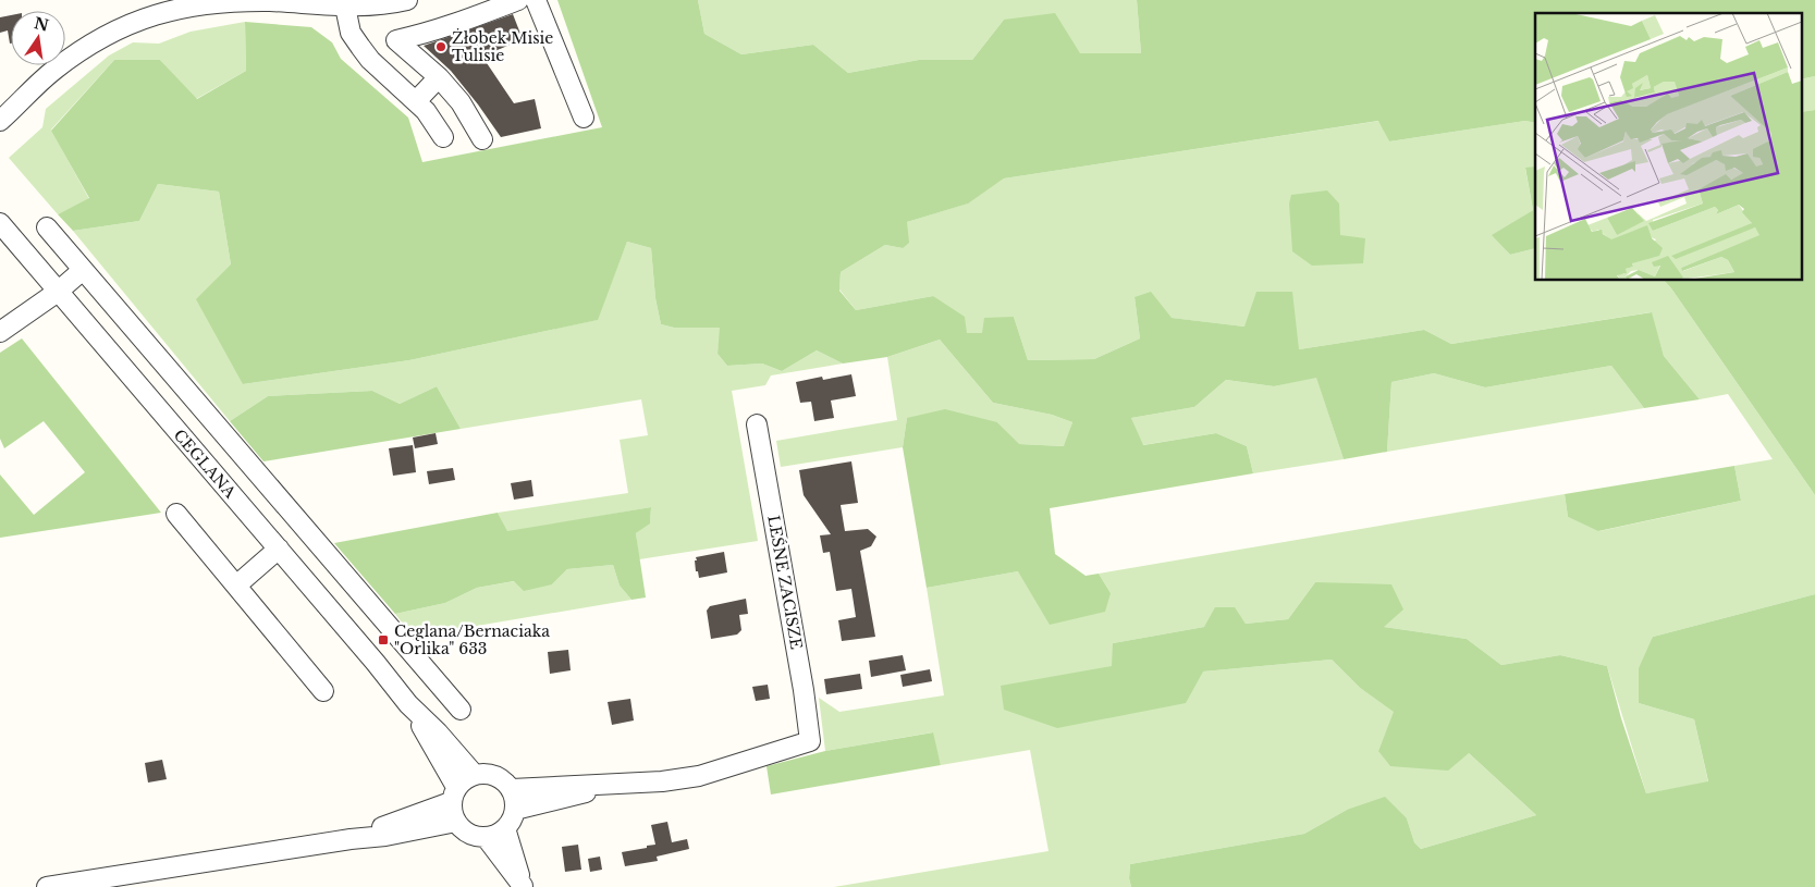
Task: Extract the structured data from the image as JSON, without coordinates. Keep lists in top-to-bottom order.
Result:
{
  "streets": {
    "street": ["CEGLANA", "LEŚNE ZACISZE"]
  },
  "places": {
    "other": ["Żłobek Misie Tulisie"],
    "transit": ["Ceglana/Bernaciaka \"Orlika\" 633"]
  },
  "north": "top"
}
